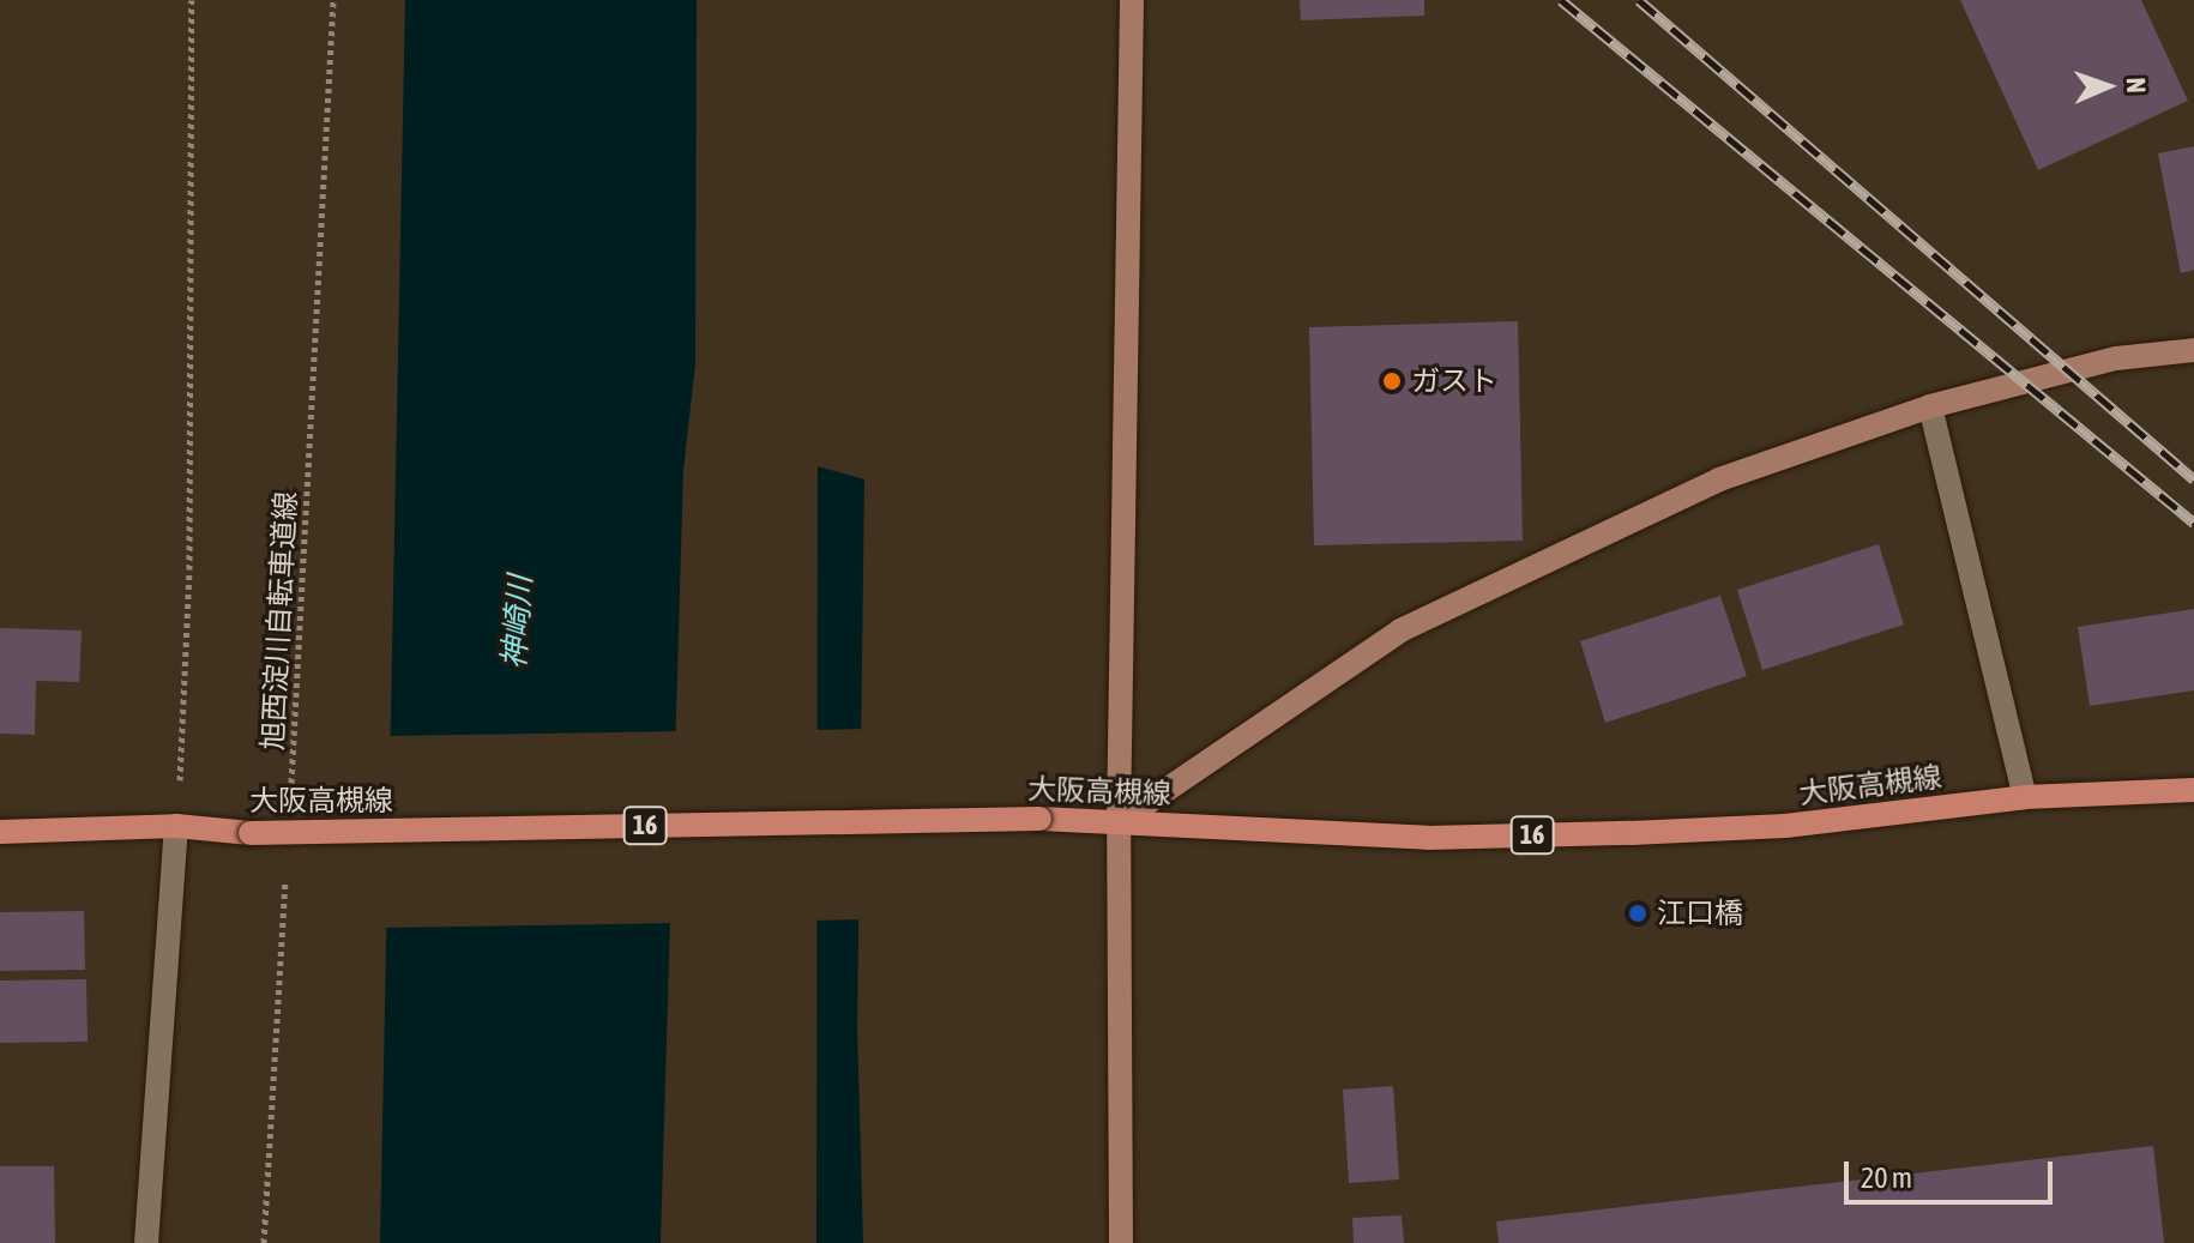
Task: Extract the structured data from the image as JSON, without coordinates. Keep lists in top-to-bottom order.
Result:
{
  "streets": {
    "main road": ["大阪高槻線", "16"],
    "path": ["旭西淀川自転車道線"]
  },
  "water": ["神崎川"],
  "places": ["ガスト", "江口橋"],
  "scale_bar": "20 m",
  "north": "right"
}
